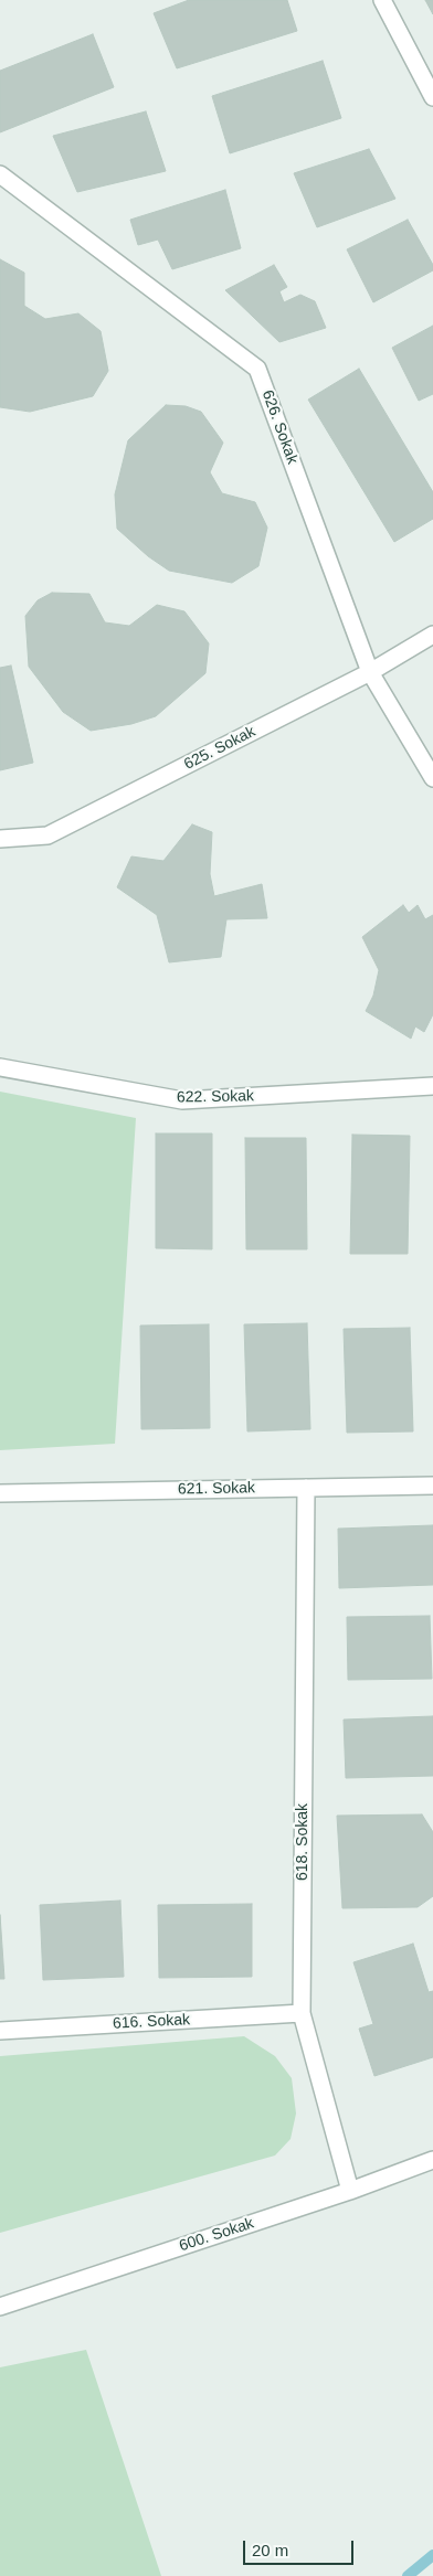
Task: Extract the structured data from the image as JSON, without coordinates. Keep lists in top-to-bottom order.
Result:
{
  "streets": {
    "street": [
      "626. Sokak",
      "625. Sokak",
      "622. Sokak",
      "621. Sokak",
      "618. Sokak",
      "616. Sokak",
      "600. Sokak"
    ]
  },
  "crossings": [
    ["626. Sokak", "625. Sokak"],
    ["621. Sokak", "618. Sokak"],
    ["618. Sokak", "616. Sokak"],
    ["618. Sokak", "600. Sokak"]
  ],
  "scale_bar": "20 m"
}
